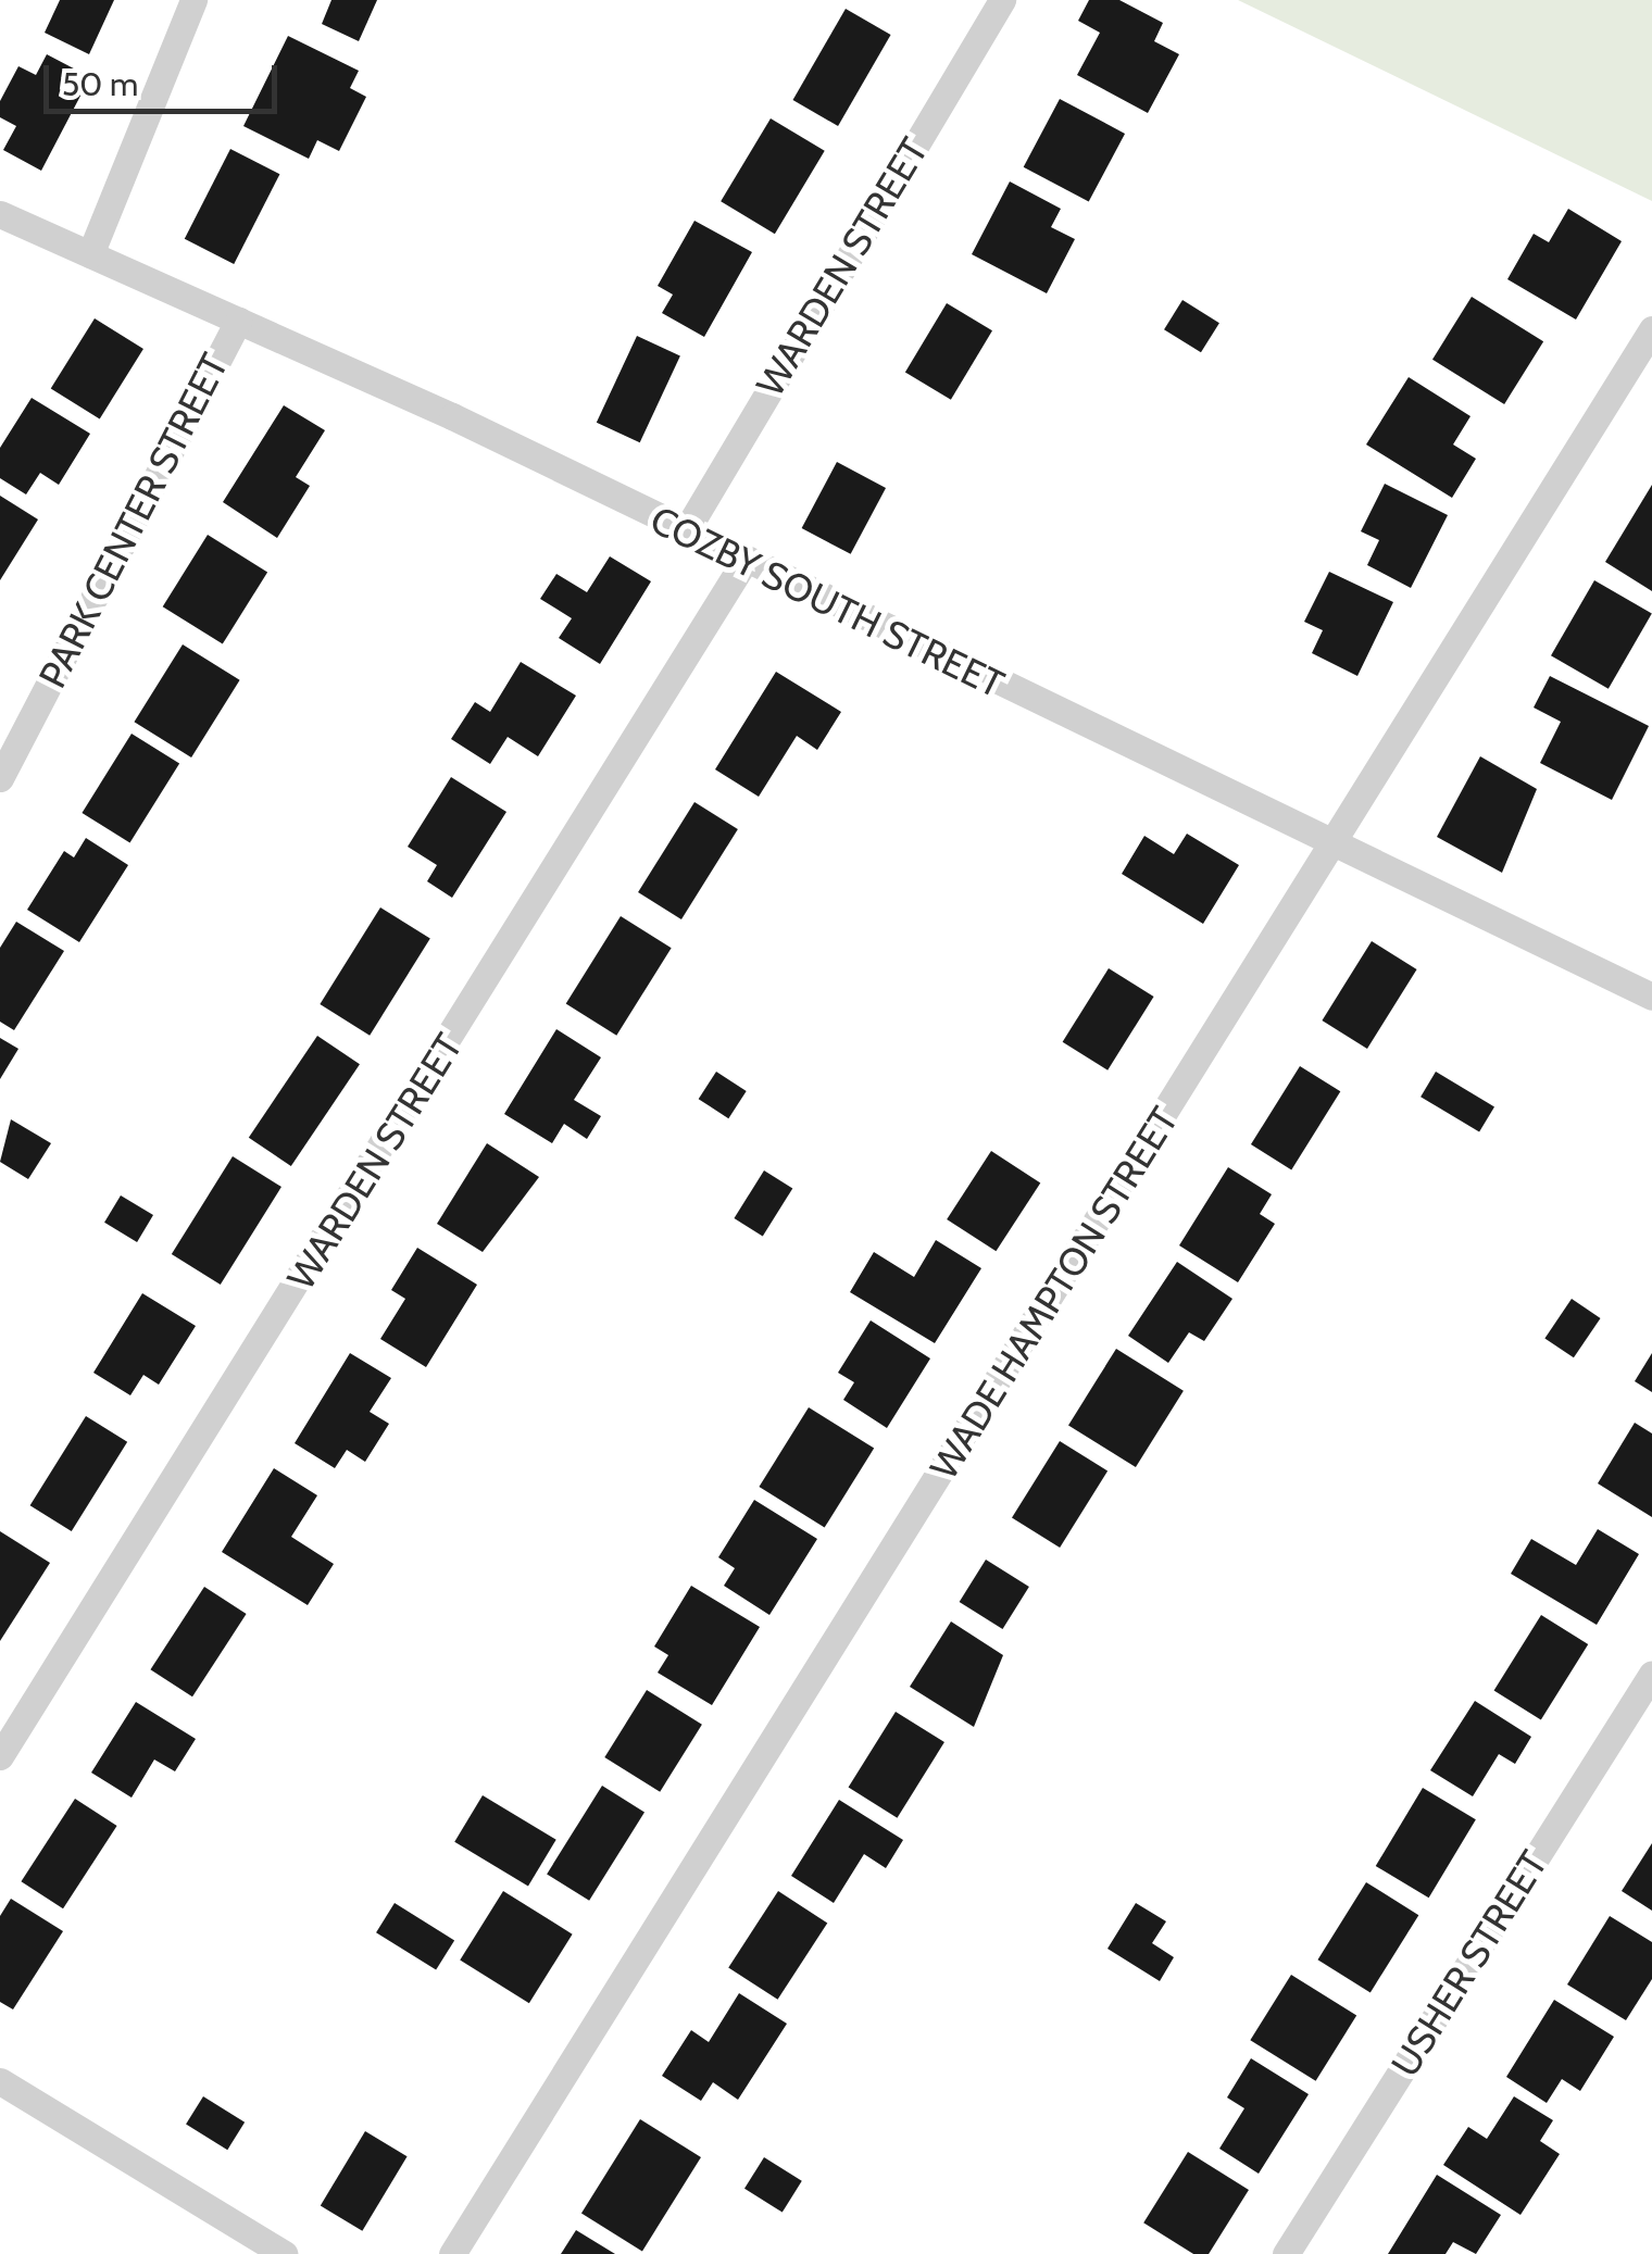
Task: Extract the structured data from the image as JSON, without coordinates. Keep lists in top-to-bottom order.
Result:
{
  "streets": {
    "street": [
      "WARDEN STREET",
      "PARK CENTER STREET",
      "COZBY SOUTH STREET",
      "WADE HAMPTON STREET",
      "USHER STREET"
    ]
  },
  "crossings": [
    ["WARDEN STREET", "COZBY SOUTH STREET"],
    ["PARK CENTER STREET", "COZBY SOUTH STREET"],
    ["COZBY SOUTH STREET", "WADE HAMPTON STREET"]
  ],
  "scale_bar": "50 m"
}
